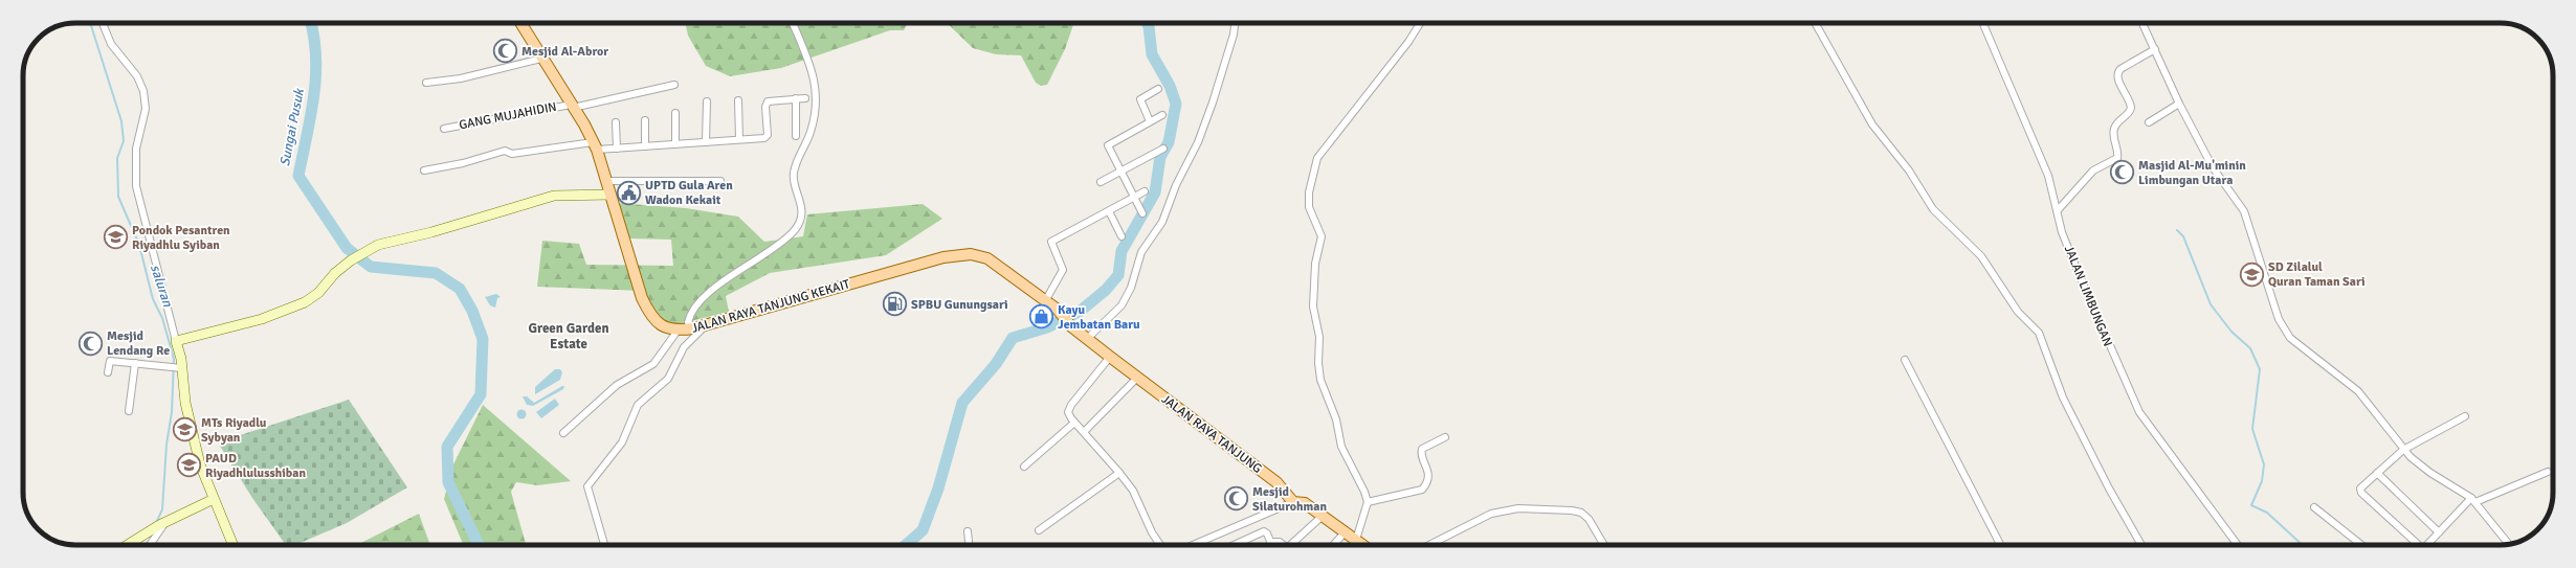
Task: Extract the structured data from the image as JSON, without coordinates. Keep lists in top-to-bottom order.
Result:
{
  "streets": {
    "main road": ["JALAN RAYA TANJUNG KEKAIT", "JALAN RAYA TANJUNG"],
    "street": ["GANG MUJAHIDIN", "JALAN LIMBUNGAN"]
  },
  "crossings": [
    ["GANG MUJAHIDIN", "JALAN RAYA TANJUNG KEKAIT"],
    ["JALAN RAYA TANJUNG KEKAIT", "JALAN RAYA TANJUNG"]
  ],
  "districts": ["Green Garden Estate"],
  "water": ["Sungai Pusuk", "saluran"],
  "places": {
    "mosque": [
      "Mesjid Al-Abror",
      "Masjid Al-Mu'minin Limbungan Utara",
      "Mesjid Lendang Re",
      "Mesjid Silaturohman"
    ],
    "public building": ["UPTD Gula Aren Wadon Kekait"],
    "school or university": [
      "Pondok Pesantren Riyadhlu Syiban",
      "SD Zilalul Quran Taman Sari",
      "MTs Riyadlu Sybyan",
      "PAUD Riyadhlulusshiban"
    ],
    "fuel station": ["SPBU Gunungsari"],
    "shop": ["Kayu Jembatan Baru"]
  }
}
